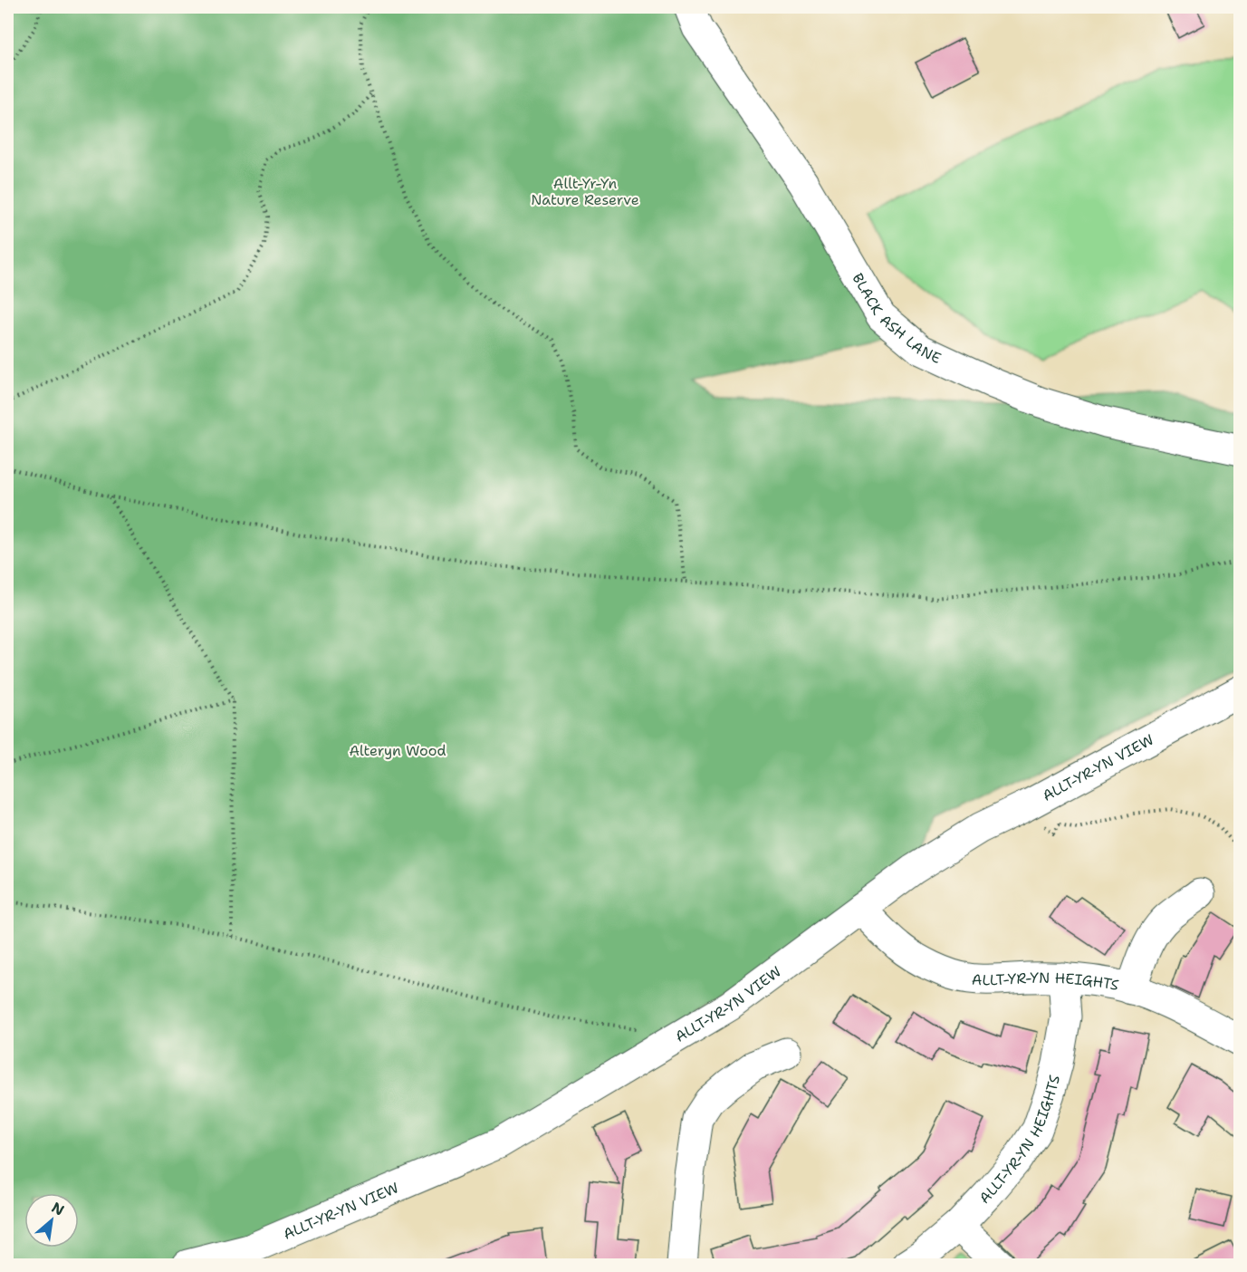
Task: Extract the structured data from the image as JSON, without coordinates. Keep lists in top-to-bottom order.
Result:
{
  "streets": {
    "street": ["BLACK ASH LANE", "ALLT-YR-YN VIEW", "ALLT-YR-YN HEIGHTS"]
  },
  "crossings": [
    ["ALLT-YR-YN VIEW", "ALLT-YR-YN HEIGHTS"]
  ],
  "parks": ["Allt-Yr-Yn Nature Reserve", "Alteryn Wood"],
  "north": "top right"
}
